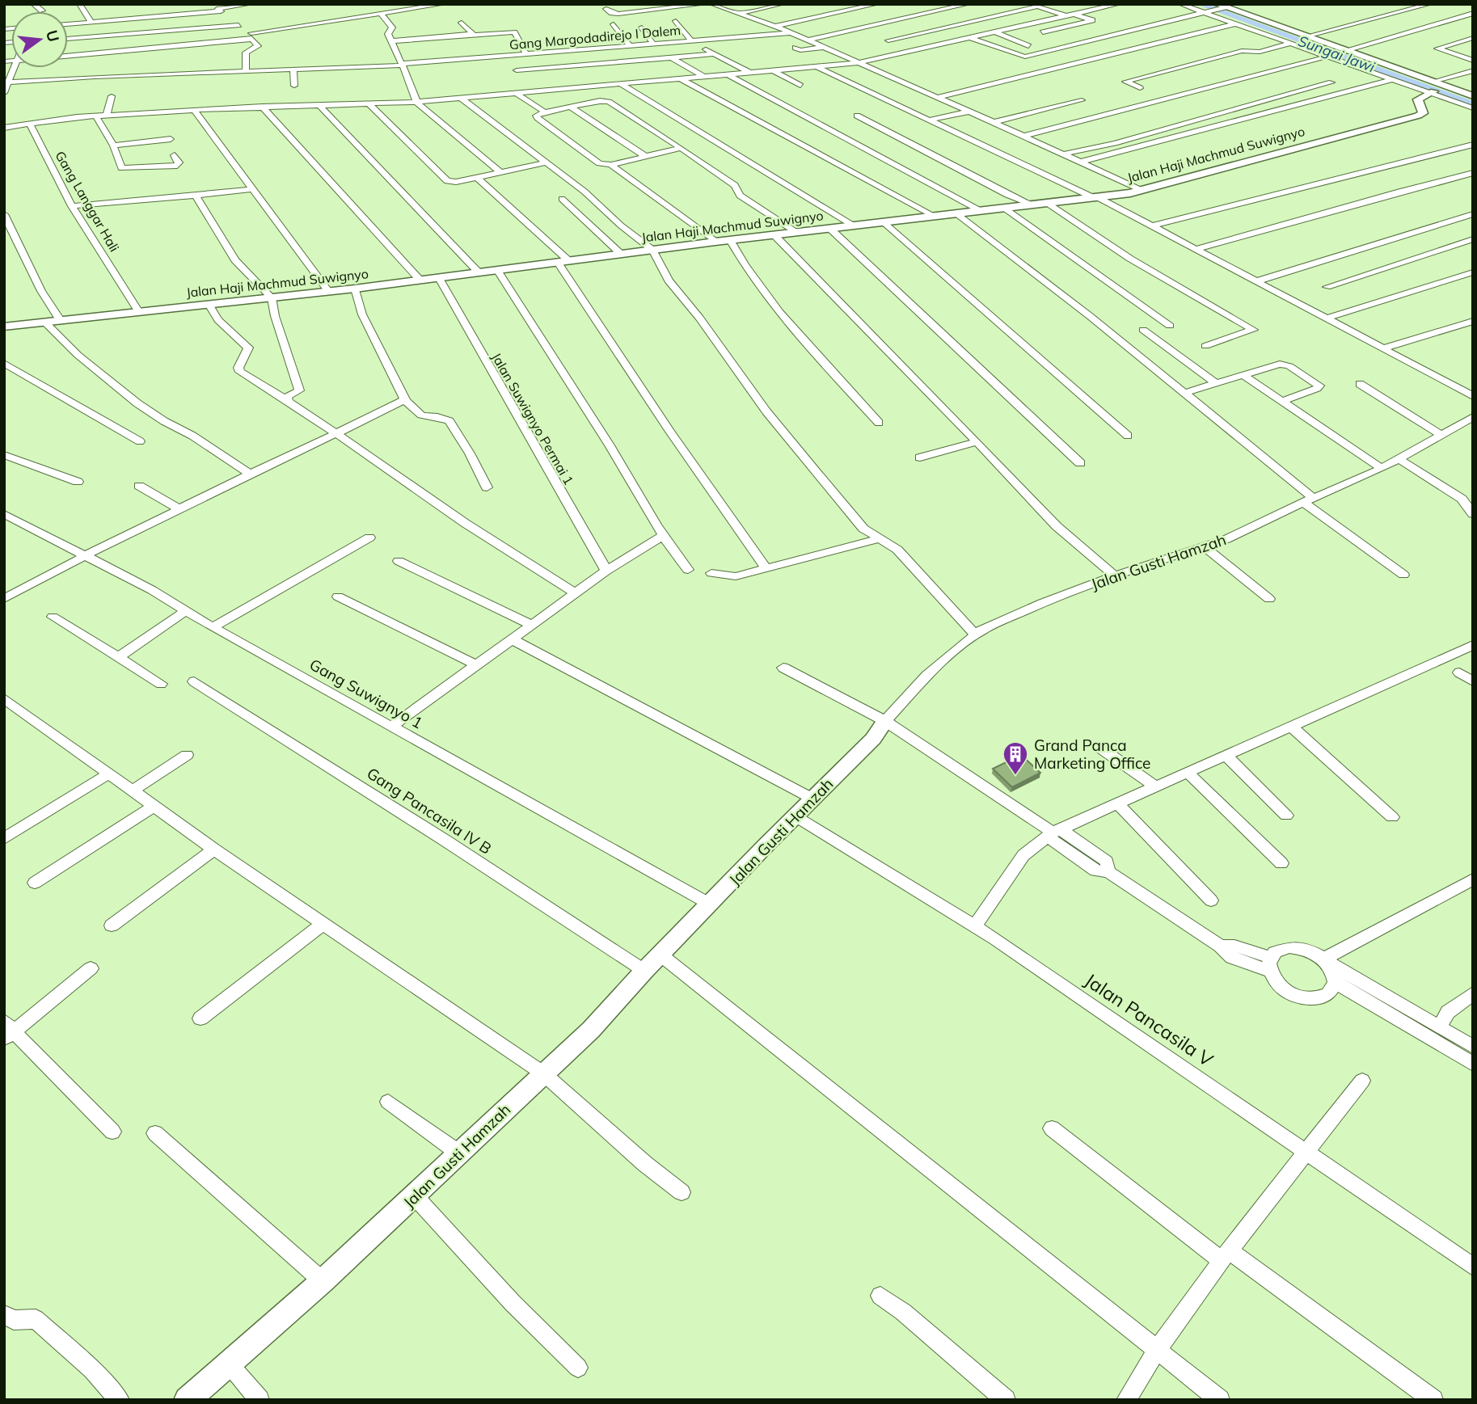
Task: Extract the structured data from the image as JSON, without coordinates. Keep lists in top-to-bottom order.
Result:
{
  "streets": {
    "street": [
      "Gang Margodadirejo I Dalem",
      "Jalan Haji Machmud Suwignyo",
      "Gang Langgar Hali",
      "Jalan Suwignyo Permai 1",
      "Jalan Gusti Hamzah",
      "Gang Suwignyo 1",
      "Gang Pancasila IV B",
      "Jalan Pancasila V"
    ]
  },
  "crossings": [
    ["Jalan Haji Machmud Suwignyo", "Gang Langgar Hali"],
    ["Jalan Haji Machmud Suwignyo", "Jalan Suwignyo Permai 1"],
    ["Jalan Gusti Hamzah", "Gang Suwignyo 1"],
    ["Jalan Gusti Hamzah", "Gang Pancasila IV B"],
    ["Jalan Gusti Hamzah", "Jalan Pancasila V"]
  ],
  "water": ["Sungai Jawi"],
  "places": {
    "building": ["Grand Panca Marketing Office"]
  },
  "north": "right"
}
